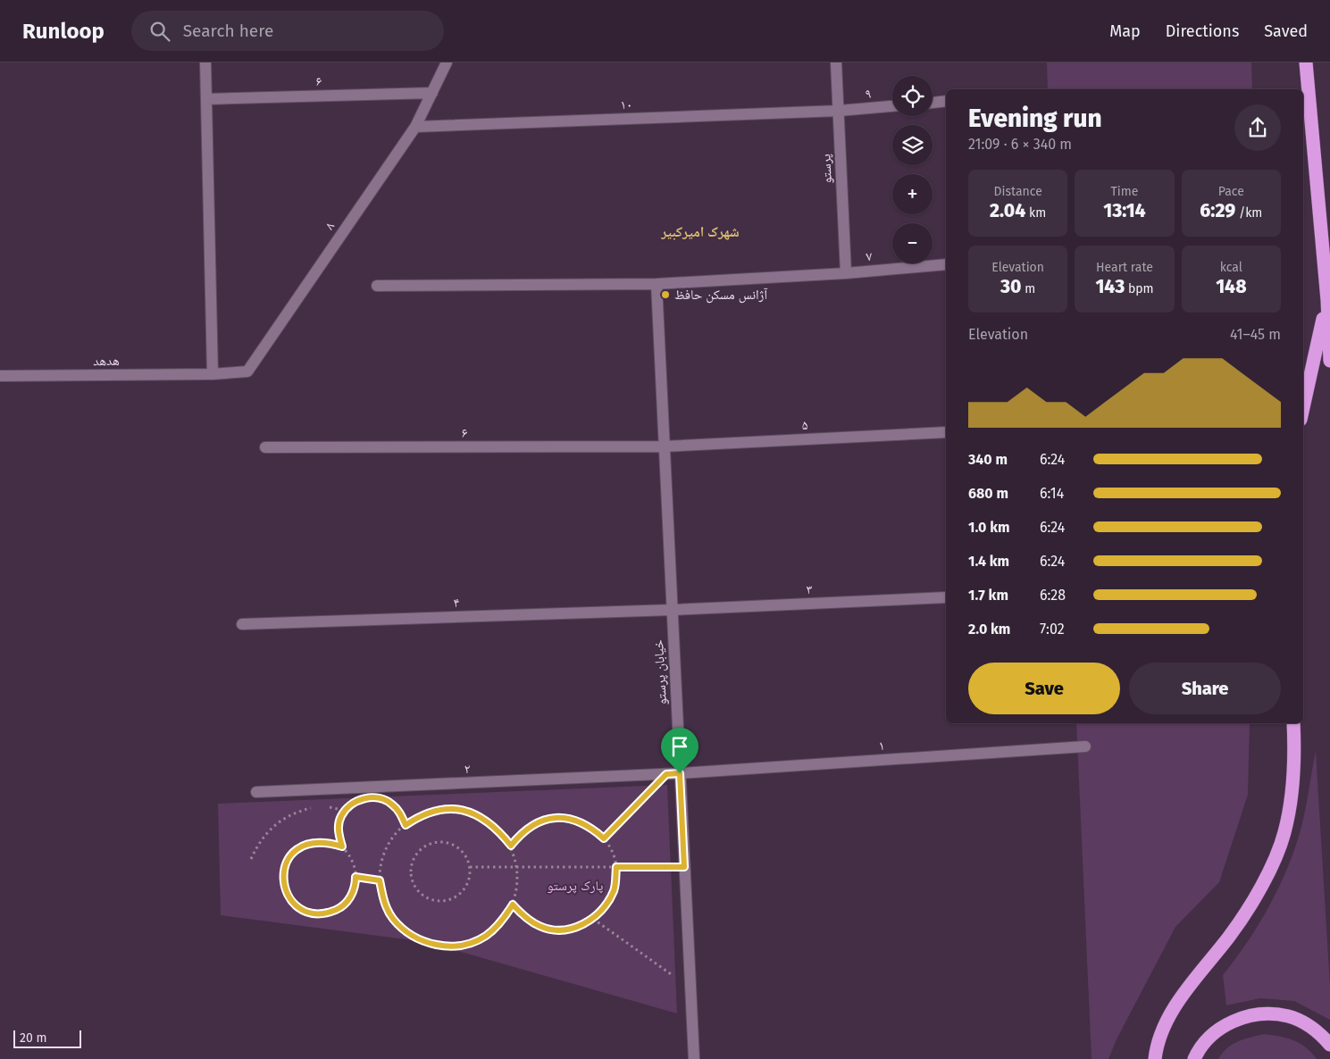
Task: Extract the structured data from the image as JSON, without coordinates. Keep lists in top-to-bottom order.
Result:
{
  "streets": {
    "street": [
      "۶",
      "۹",
      "۱۰",
      "پرستو",
      "۸",
      "۷",
      "هدهد",
      "۵",
      "۳",
      "۴",
      "خیابان پرستو",
      "۱",
      "۲"
    ]
  },
  "crossings": [
    ["۶", "۸"],
    ["۶", "۵"],
    ["۶", "خیابان پرستو"],
    ["۹", "۱۰"],
    ["۹", "پرستو"],
    ["۱۰", "پرستو"],
    ["۱۰", "۸"],
    ["پرستو", "۷"],
    ["۸", "هدهد"],
    ["۷", "خیابان پرستو"],
    ["۵", "خیابان پرستو"],
    ["۳", "۴"],
    ["۳", "خیابان پرستو"],
    ["۴", "خیابان پرستو"],
    ["خیابان پرستو", "۱"],
    ["خیابان پرستو", "۲"],
    ["۱", "۲"]
  ],
  "districts": ["شهرک امیرکبیر"],
  "parks": ["پارک پرستو"],
  "places": ["آژانس مسکن حافظ"],
  "scale_bar": "20 m",
  "page": {
    "header": "Runloop",
    "search": "Search here",
    "nav": ["Map", "Directions", "Saved"],
    "map_buttons": ["+", "−"],
    "heading": ["Evening run", "21:09 · 6 × 340 m"],
    "stats": [
      ["Distance", "2.04 km"],
      ["Time", "13:14"],
      ["Pace", "6:29 /km"],
      ["Elevation", "30 m"],
      ["Heart rate", "143 bpm"],
      ["kcal", "148"]
    ],
    "chart": ["Elevation", "41–45 m"],
    "list": [
      {
        "name": "340 m",
        "note": "6:24"
      },
      {
        "name": "680 m",
        "note": "6:14"
      },
      {
        "name": "1.0 km",
        "note": "6:24"
      },
      {
        "name": "1.4 km",
        "note": "6:24"
      },
      {
        "name": "1.7 km",
        "note": "6:28"
      },
      {
        "name": "2.0 km",
        "note": "7:02"
      }
    ],
    "buttons": ["Save", "Share"],
    "scale": "20 m"
  }
}
